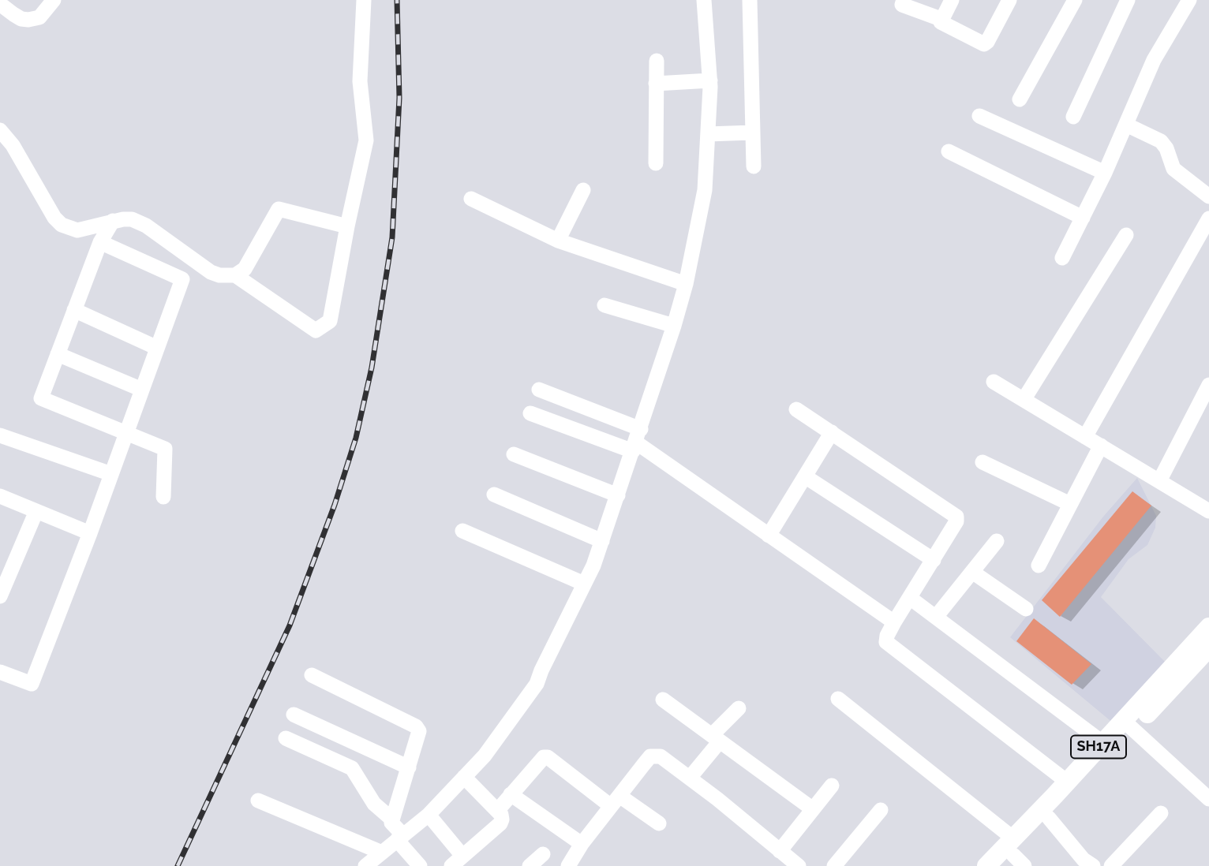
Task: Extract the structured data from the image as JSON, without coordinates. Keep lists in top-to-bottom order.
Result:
{
  "streets": {
    "main road": ["SH17A"]
  }
}
